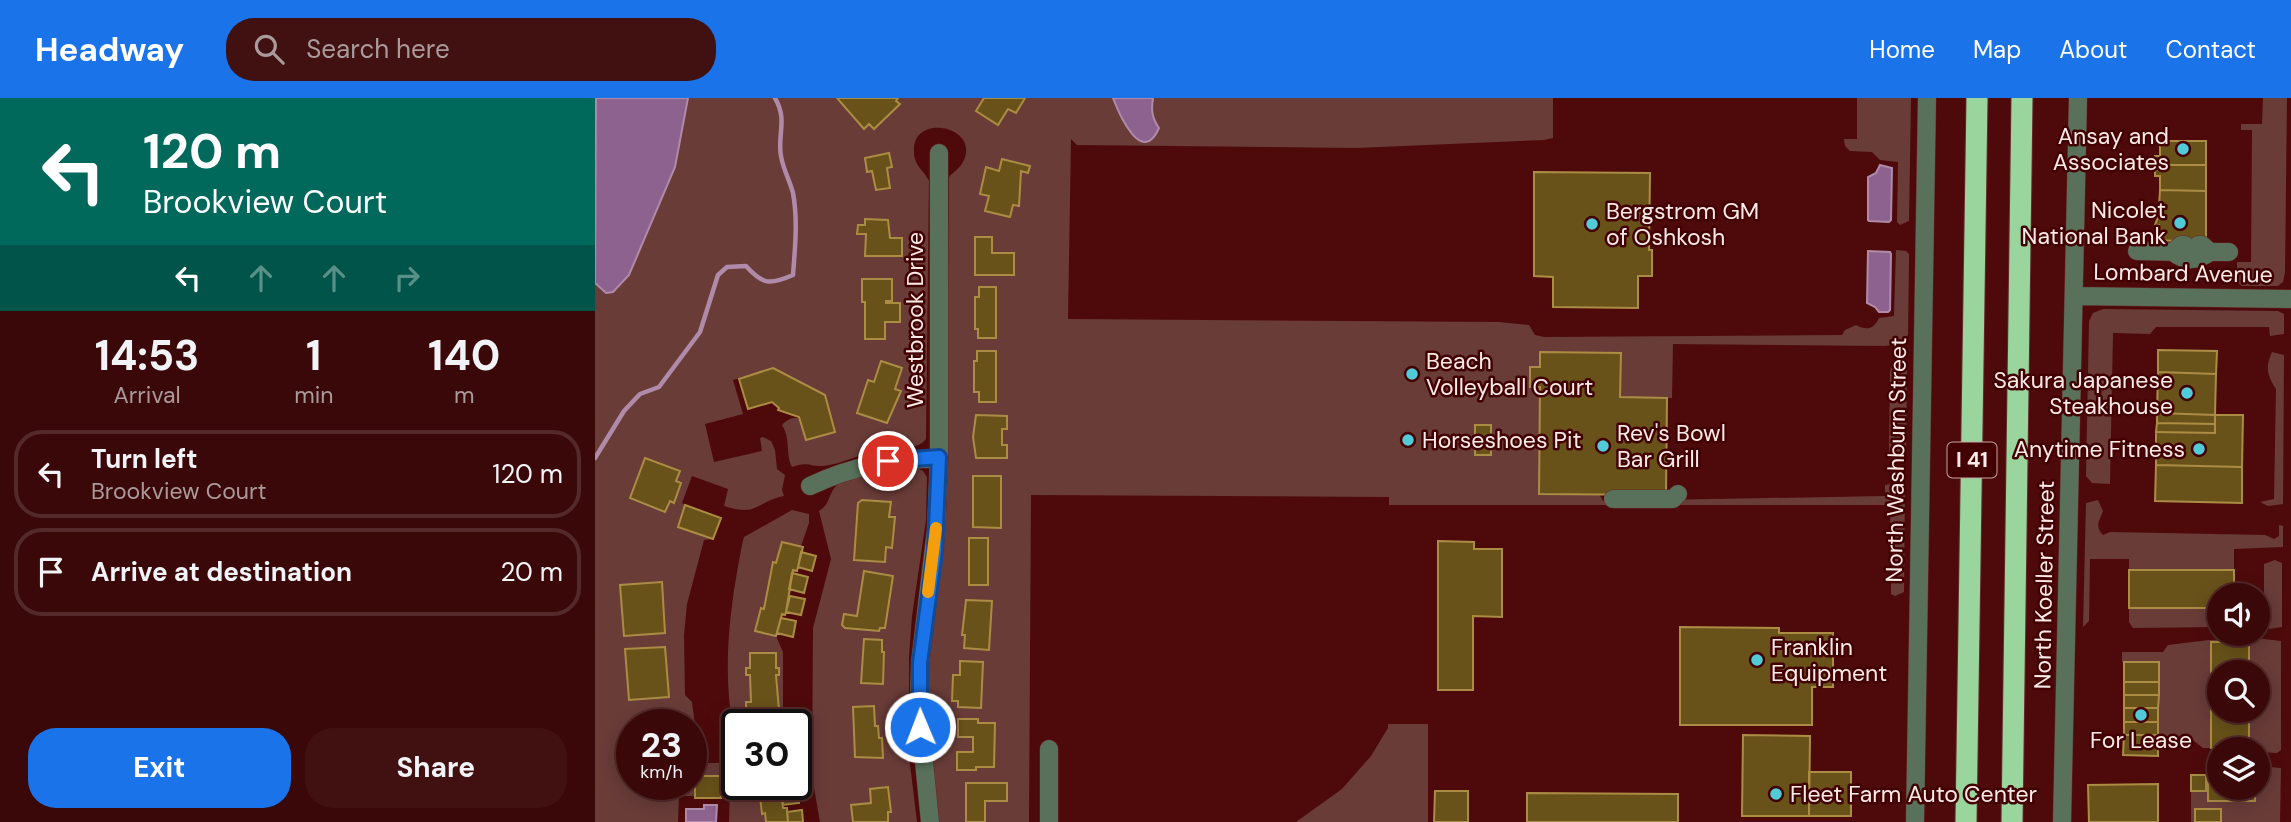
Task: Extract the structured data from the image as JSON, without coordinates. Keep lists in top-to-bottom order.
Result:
{
  "streets": {
    "highway": ["I 41"],
    "street": [
      "Lombard Avenue",
      "Westbrook Drive",
      "North Washburn Street",
      "North Koeller Street"
    ]
  },
  "crossings": [
    ["Lombard Avenue", "North Koeller Street"]
  ],
  "places": [
    "Ansay and Associates",
    "Nicolet National Bank",
    "Bergstrom GM of Oshkosh",
    "Beach Volleyball Court",
    "Sakura Japanese Steakhouse",
    "Horseshoes Pit",
    "Rev's Bowl Bar Grill",
    "Anytime Fitness",
    "Franklin Equipment",
    "For Lease",
    "Fleet Farm Auto Center"
  ],
  "page": {
    "header": "Headway",
    "search": "Search here",
    "nav": [
      "Home",
      "Map",
      "About",
      "Contact"
    ],
    "turn": ["120 m", "Brookview Court"],
    "eta": [
      "14:53",
      "Arrival",
      "1",
      "min",
      "140",
      "m"
    ],
    "list": [
      {
        "name": "Turn left",
        "note": "Brookview Court",
        "value": "120 m"
      },
      {
        "name": "Arrive at destination",
        "value": "20 m"
      }
    ],
    "speed": "23 km/h",
    "limit": "30",
    "buttons": ["Exit", "Share"]
  }
}
